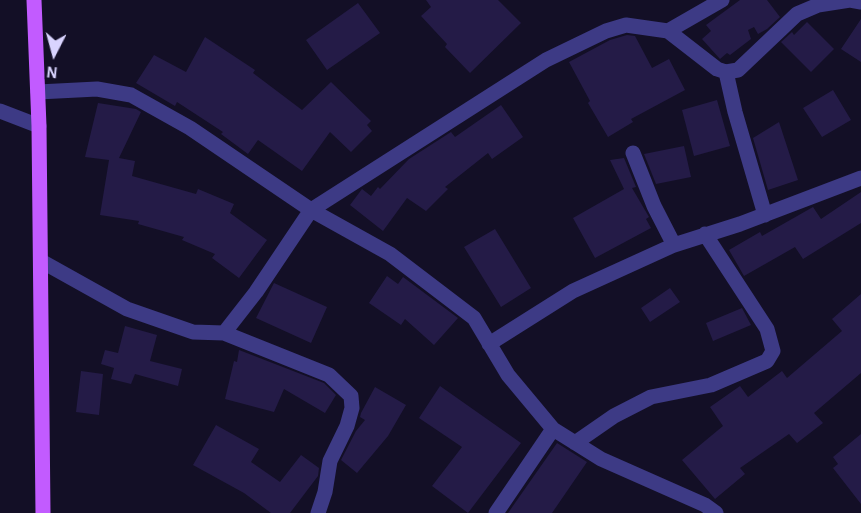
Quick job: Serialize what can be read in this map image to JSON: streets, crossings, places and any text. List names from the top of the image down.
{
  "north": "bottom"
}
